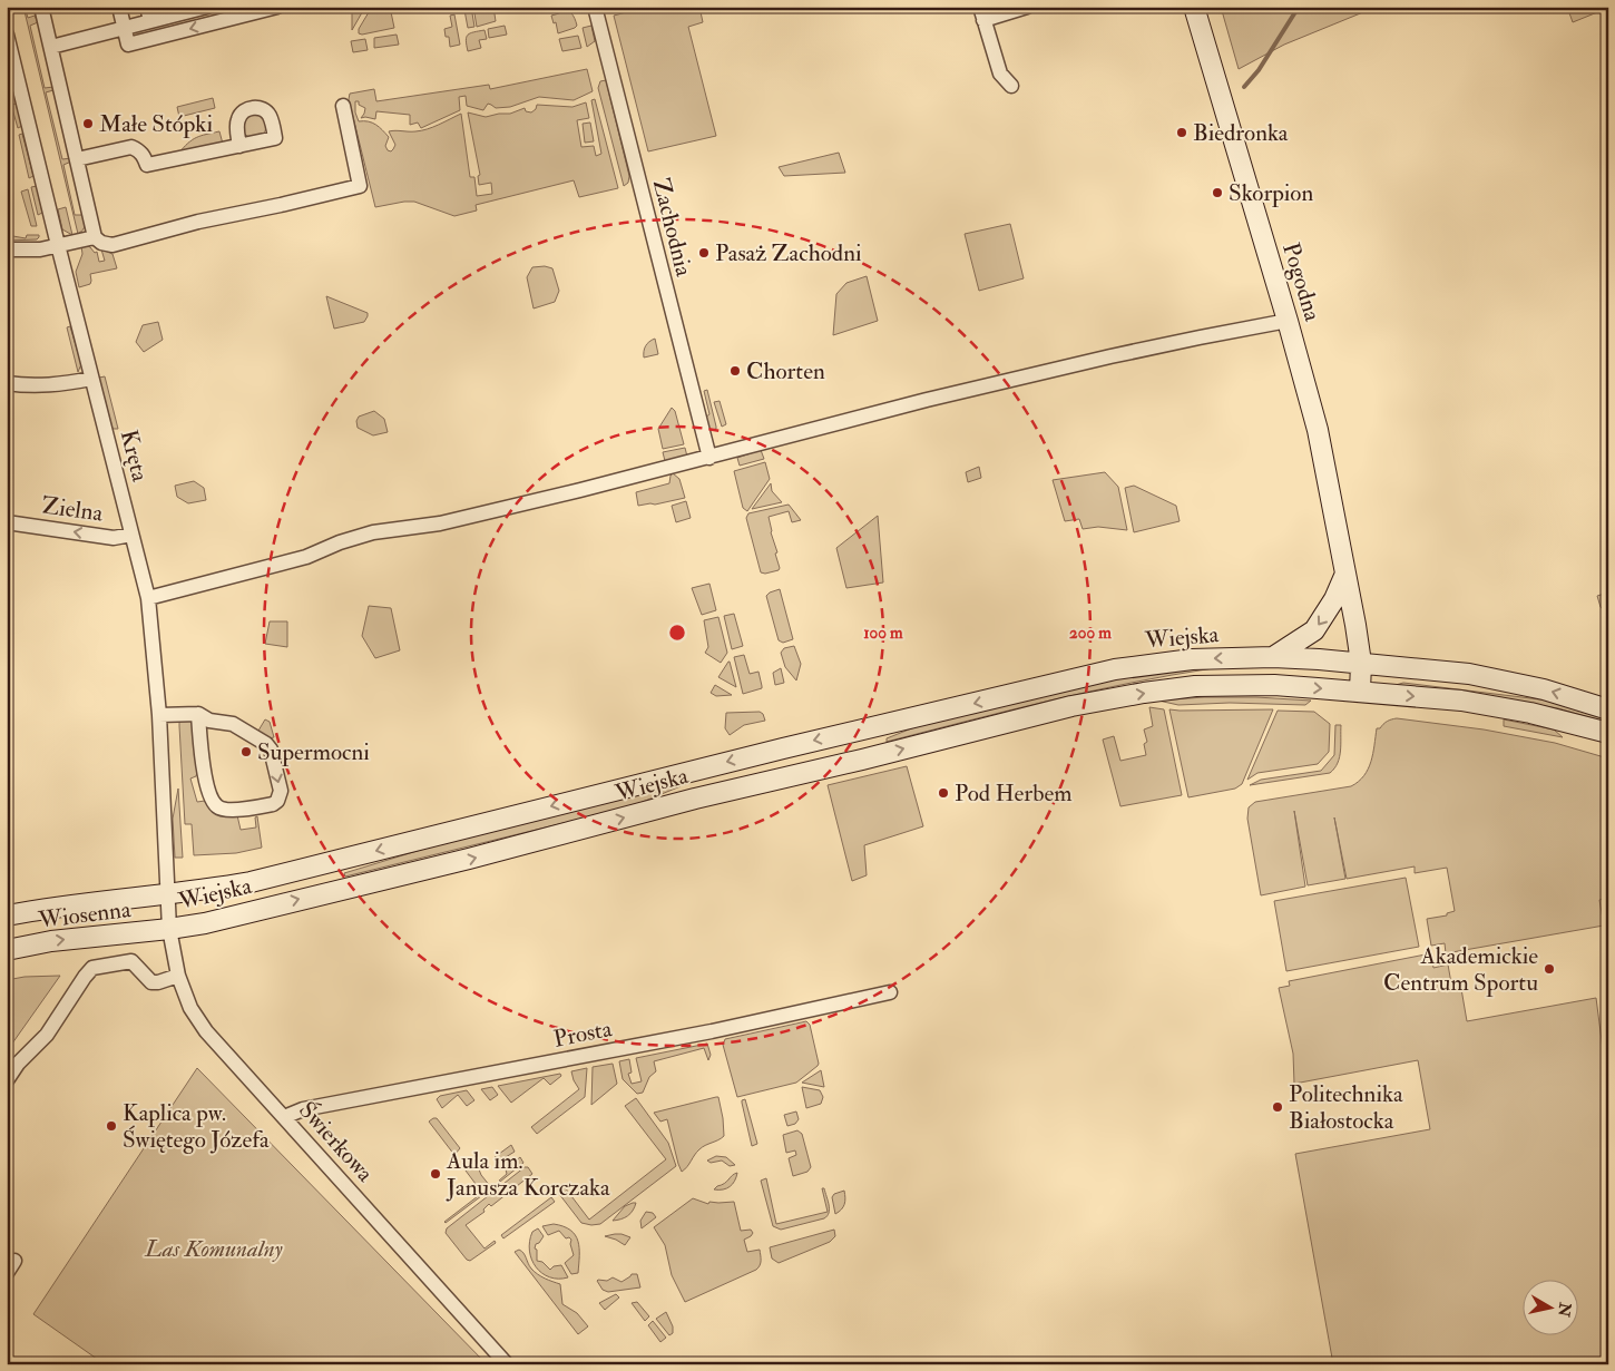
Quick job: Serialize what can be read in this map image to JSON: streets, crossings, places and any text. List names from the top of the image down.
{
  "streets": {
    "main road": ["Pogodna", "Wiejska", "Wiosenna"],
    "street": [
      "Zachodnia",
      "Kręta",
      "Zielna",
      "Prosta",
      "Świerkowa"
    ]
  },
  "crossings": [
    ["Pogodna", "Wiejska"],
    ["Kręta", "Zielna"],
    ["Kręta", "Wiejska"],
    ["Kręta", "Wiosenna"],
    ["Wiejska", "Wiosenna"],
    ["Wiejska", "Świerkowa"],
    ["Wiosenna", "Świerkowa"],
    ["Prosta", "Świerkowa"]
  ],
  "one_way": ["Zielna"],
  "parks": ["Las Komunalny"],
  "places": [
    "Małe Stópki",
    "Biedronka",
    "Skorpion",
    "Pasaż Zachodni",
    "Chorten",
    "Supermocni",
    "Pod Herbem",
    "Akademickie Centrum Sportu",
    "Politechnika Białostocka",
    "Kaplica pw. Świętego Józefa",
    "Aula im. Janusza Korczaka"
  ],
  "north": "right",
  "rings": ["100 m", "200 m"]
}
